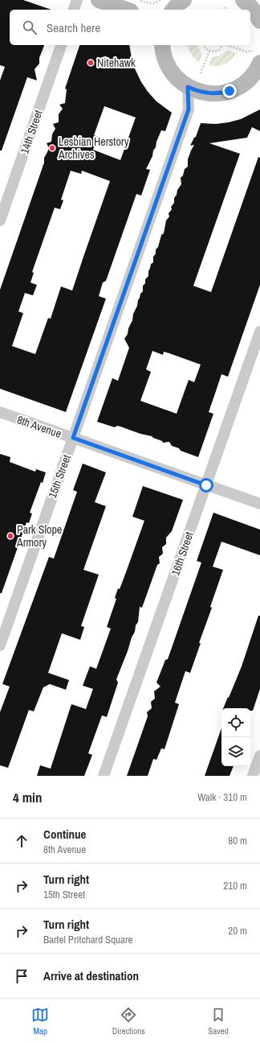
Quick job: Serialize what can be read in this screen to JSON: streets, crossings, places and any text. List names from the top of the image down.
{
  "streets": {
    "street": [
      "14th Street",
      "8th Avenue",
      "15th Street",
      "16th Street"
    ]
  },
  "crossings": [
    ["8th Avenue", "15th Street"],
    ["8th Avenue", "16th Street"]
  ],
  "places": ["Nitehawk", "Lesbian Herstory Archives", "Park Slope Armory"],
  "page": {
    "search": "Search here",
    "heading": ["4 min", "Walk · 310 m"],
    "list": [
      ["Continue", "8th Avenue", "80 m"],
      ["Turn right", "15th Street", "210 m"],
      ["Turn right", "Bartel Pritchard Square", "20 m"],
      "Arrive at destination"
    ],
    "nav": ["Map", "Directions", "Saved"]
  }
}
